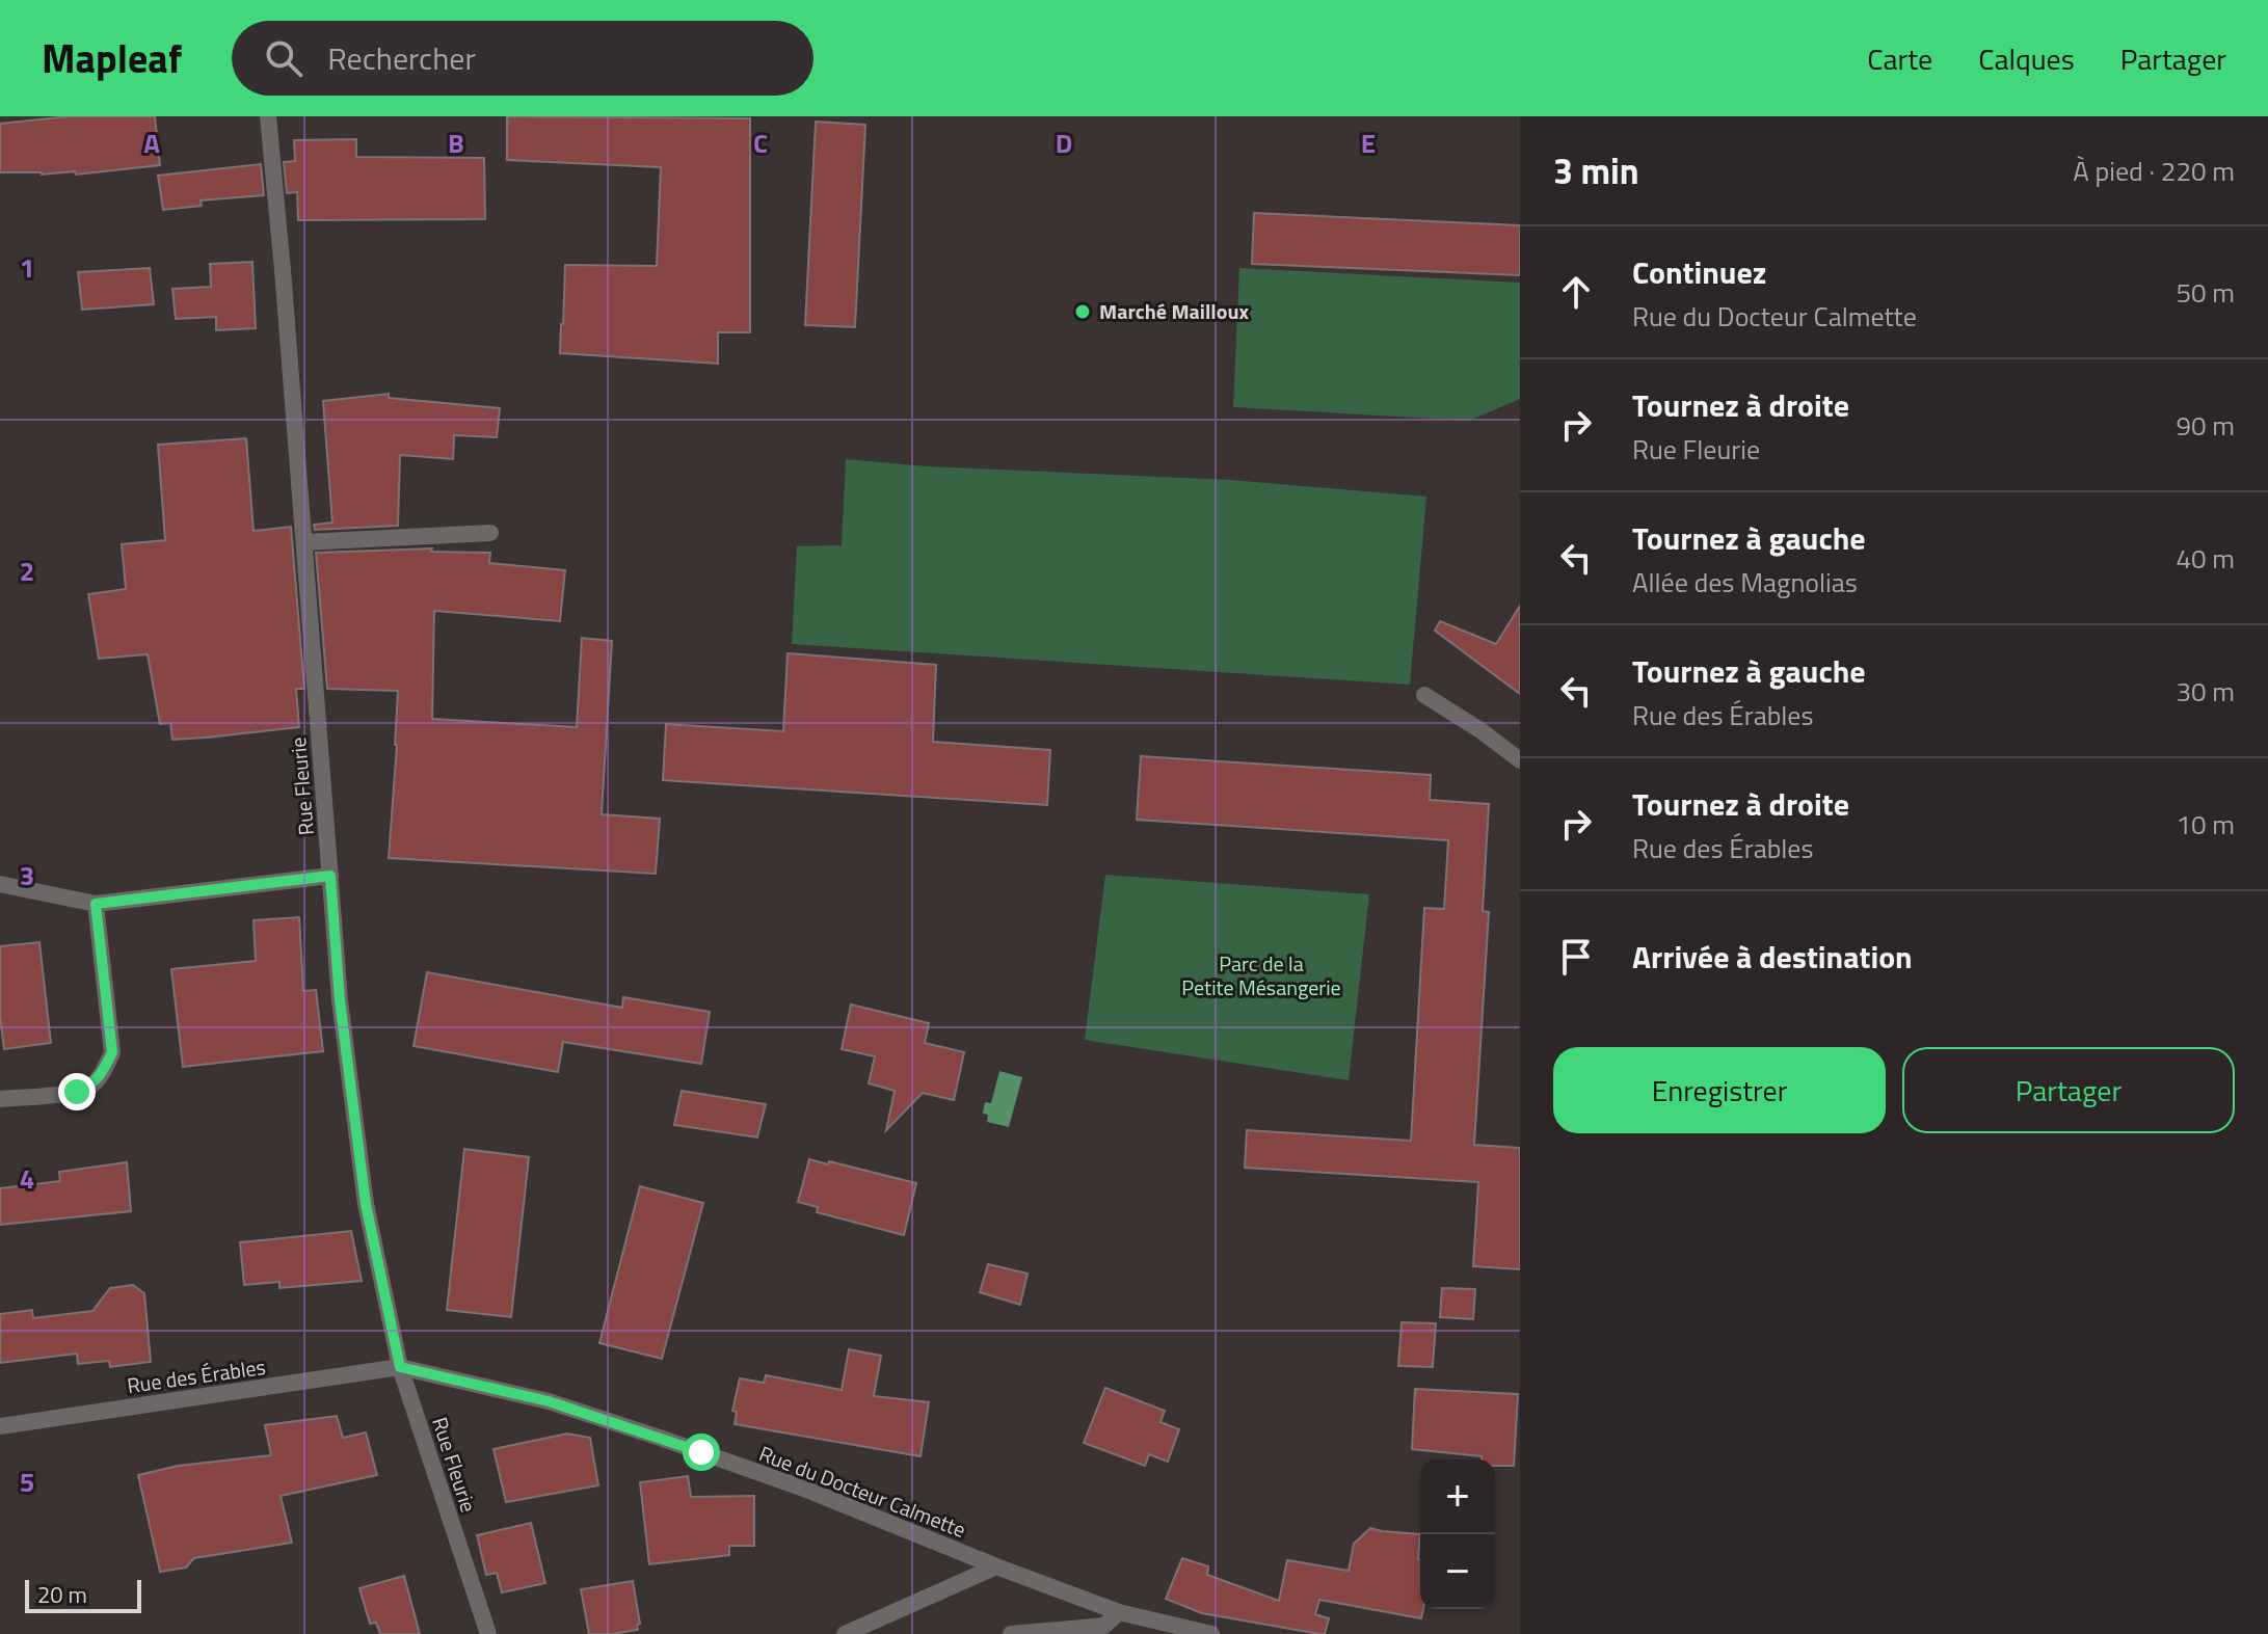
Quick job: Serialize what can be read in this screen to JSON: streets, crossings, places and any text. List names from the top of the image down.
{
  "streets": {
    "street": ["Rue Fleurie", "Rue des Érables", "Rue du Docteur Calmette"]
  },
  "crossings": [
    ["Rue Fleurie", "Rue des Érables"],
    ["Rue Fleurie", "Rue du Docteur Calmette"],
    ["Rue des Érables", "Rue du Docteur Calmette"]
  ],
  "parks": ["Parc de la Petite Mésangerie"],
  "places": ["Marché Mailloux"],
  "scale_bar": "20 m",
  "page": {
    "header": "Mapleaf",
    "search": "Rechercher",
    "nav": ["Carte", "Calques", "Partager"],
    "heading": ["3 min", "À pied · 220 m"],
    "list": [
      ["Continuez", "Rue du Docteur Calmette", "50 m"],
      ["Tournez à droite", "Rue Fleurie", "90 m"],
      ["Tournez à gauche", "Allée des Magnolias", "40 m"],
      ["Tournez à gauche", "Rue des Érables", "30 m"],
      ["Tournez à droite", "Rue des Érables", "10 m"],
      "Arrivée à destination"
    ],
    "buttons": ["Enregistrer", "Partager"],
    "map_buttons": ["+", "−"],
    "scale": "20 m"
  },
  "grid": {
    "columns": [
      "A",
      "B",
      "C",
      "D",
      "E"
    ],
    "rows": [
      "1",
      "2",
      "3",
      "4",
      "5"
    ]
  }
}
